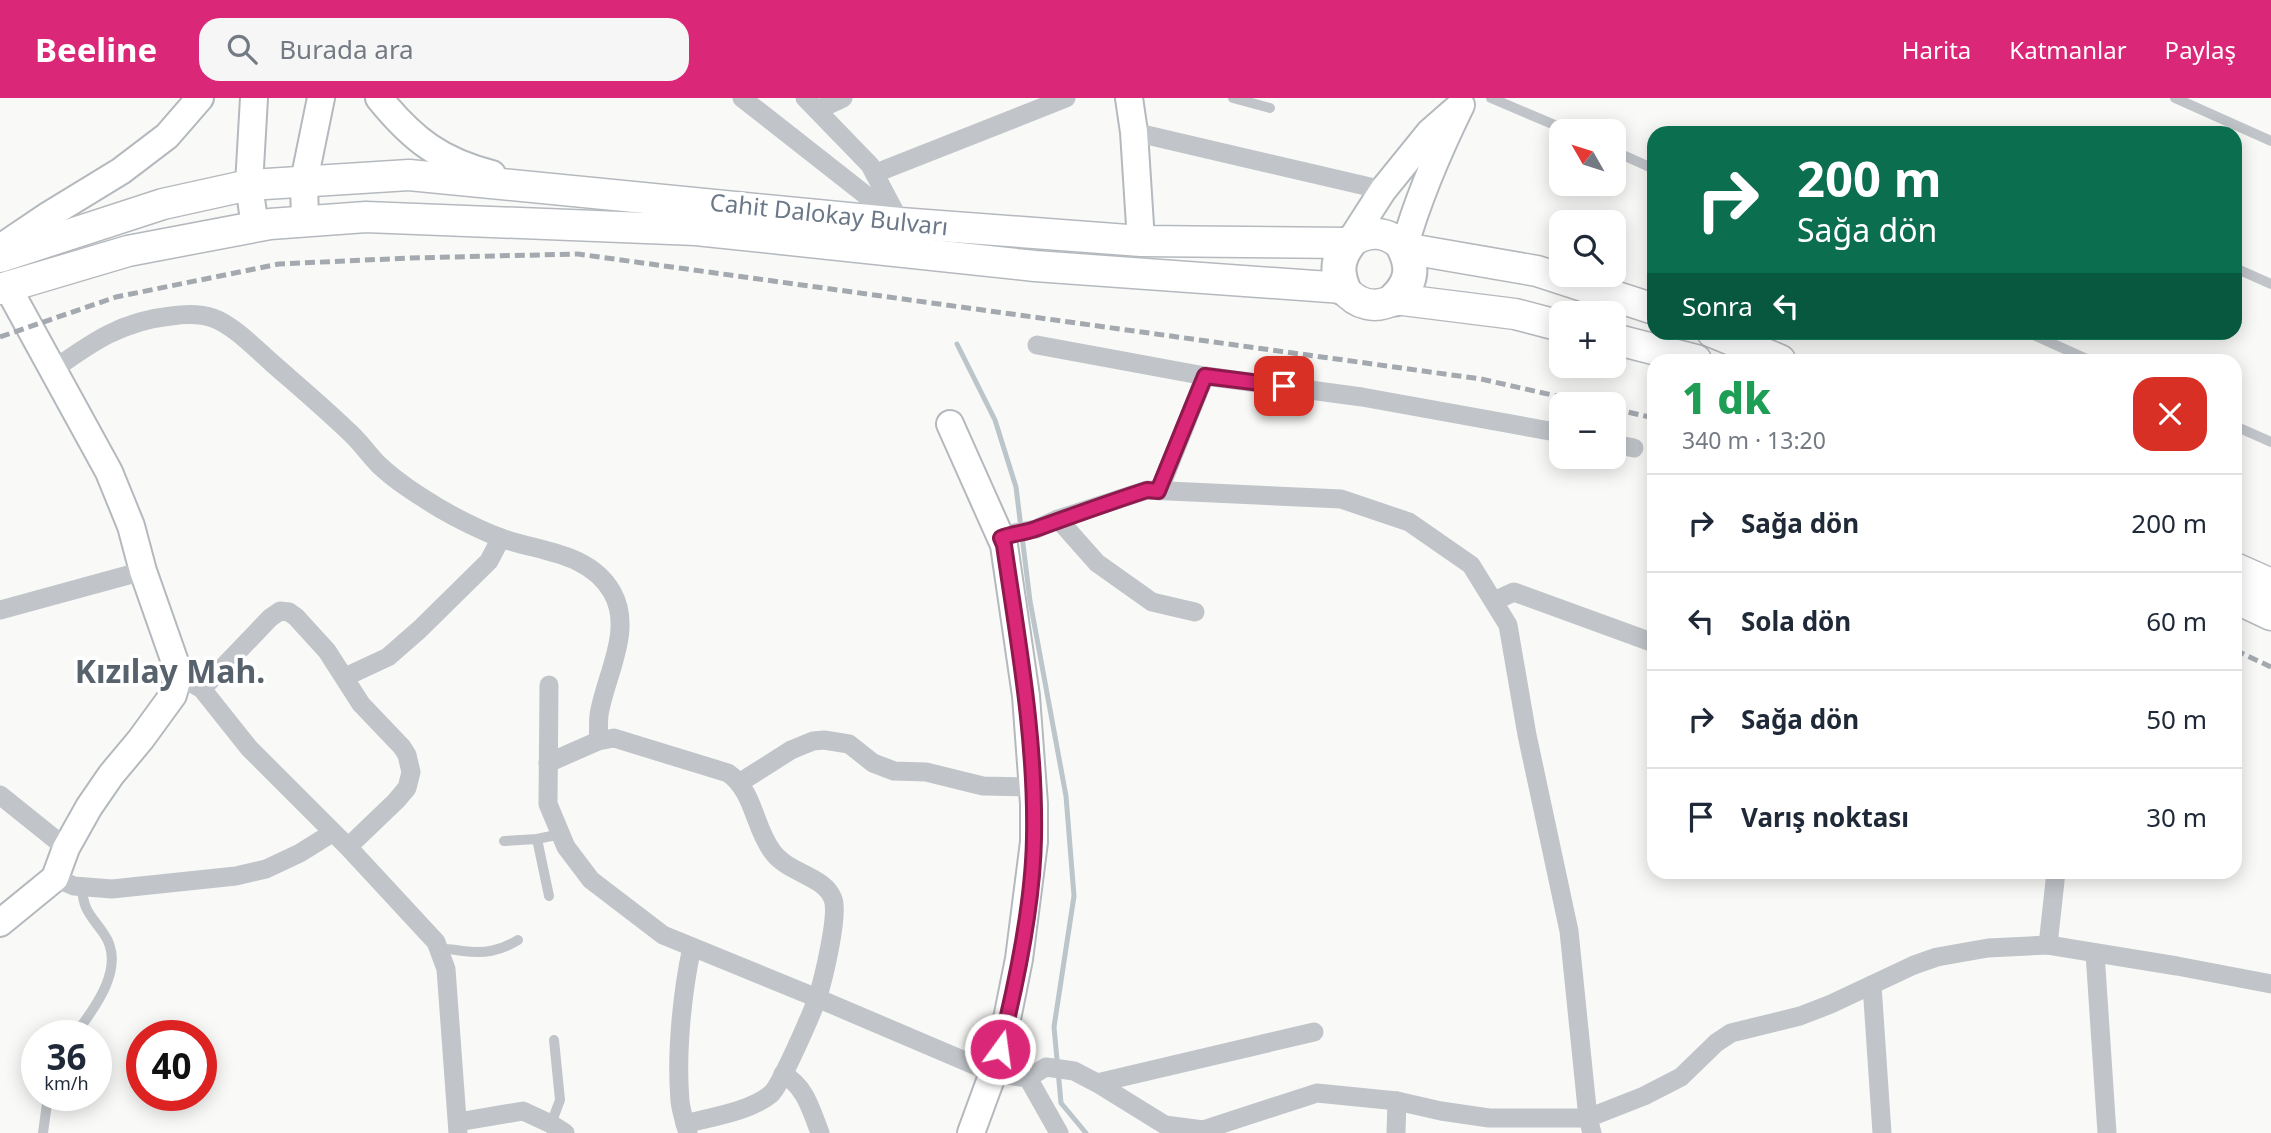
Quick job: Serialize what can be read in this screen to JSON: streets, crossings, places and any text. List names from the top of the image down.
{
  "streets": {
    "main road": ["Cahit Dalokay Bulvarı"]
  },
  "districts": ["Kızılay Mah."],
  "north": "top left",
  "page": {
    "header": "Beeline",
    "search": "Burada ara",
    "nav": ["Harita", "Katmanlar", "Paylaş"],
    "map_buttons": ["+", "−"],
    "turn": ["200 m", "Sağa dön"],
    "then": "Sonra",
    "heading": ["1 dk", "340 m · 13:20"],
    "list": [
      {
        "name": "Sağa dön",
        "value": "200 m"
      },
      {
        "name": "Sola dön",
        "value": "60 m"
      },
      {
        "name": "Sağa dön",
        "value": "50 m"
      },
      {
        "name": "Varış noktası",
        "value": "30 m"
      }
    ],
    "speed": "36 km/h",
    "limit": "40"
  }
}
